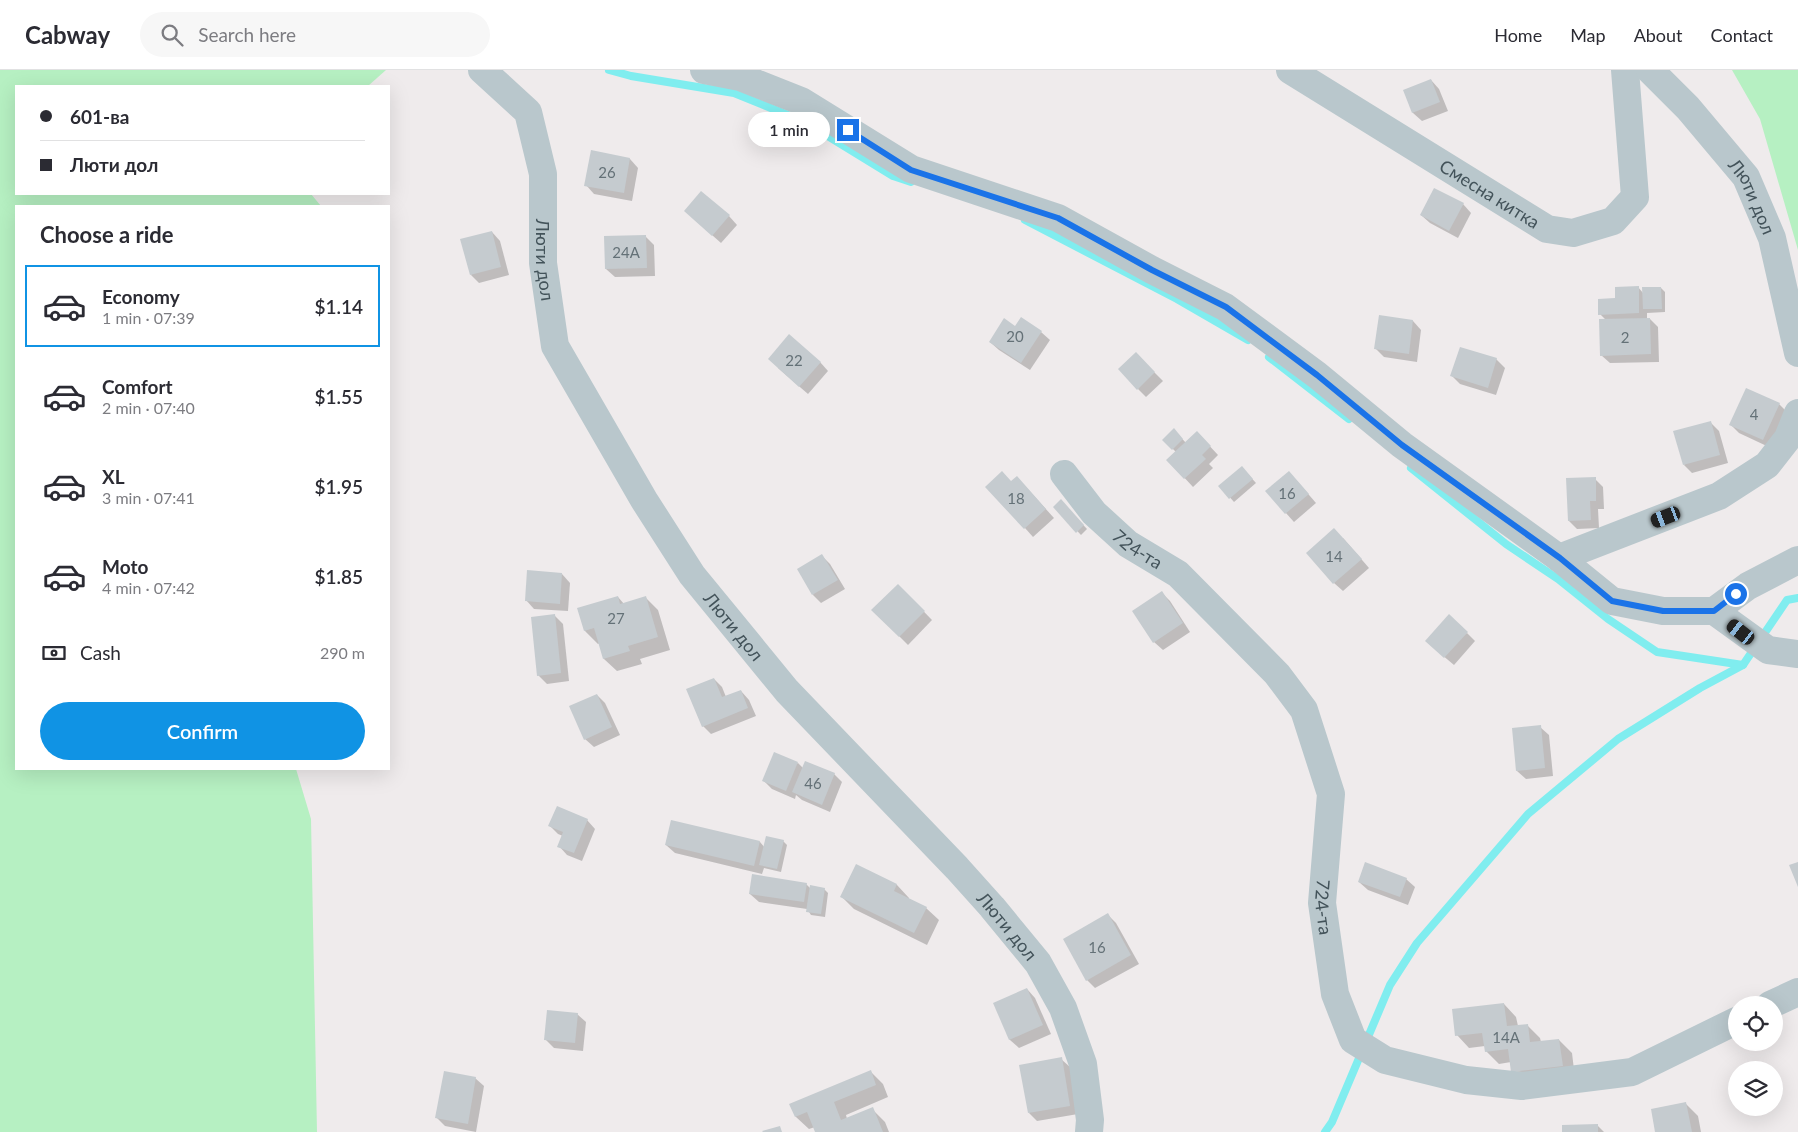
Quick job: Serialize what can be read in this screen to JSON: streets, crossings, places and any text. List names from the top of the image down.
{
  "streets": {
    "street": ["Смесна китка", "Люти дол", "724-та"]
  },
  "house_numbers": [
    "26",
    "24А",
    "20",
    "2",
    "22",
    "4",
    "16",
    "18",
    "14",
    "27",
    "46",
    "16",
    "14А"
  ],
  "page": {
    "header": "Cabway",
    "search": "Search here",
    "nav": [
      "Home",
      "Map",
      "About",
      "Contact"
    ],
    "banner": ["601-ва", "Люти дол"],
    "bubble": "1 min",
    "heading": "Choose a ride",
    "list": [
      {
        "name": "Economy",
        "note": "1 min · 07:39",
        "value": "$1.14"
      },
      {
        "name": "Comfort",
        "note": "2 min · 07:40",
        "value": "$1.55"
      },
      {
        "name": "XL",
        "note": "3 min · 07:41",
        "value": "$1.95"
      },
      {
        "name": "Moto",
        "note": "4 min · 07:42",
        "value": "$1.85"
      }
    ],
    "pay": ["Cash", "290 m"],
    "buttons": "Confirm"
  }
}
